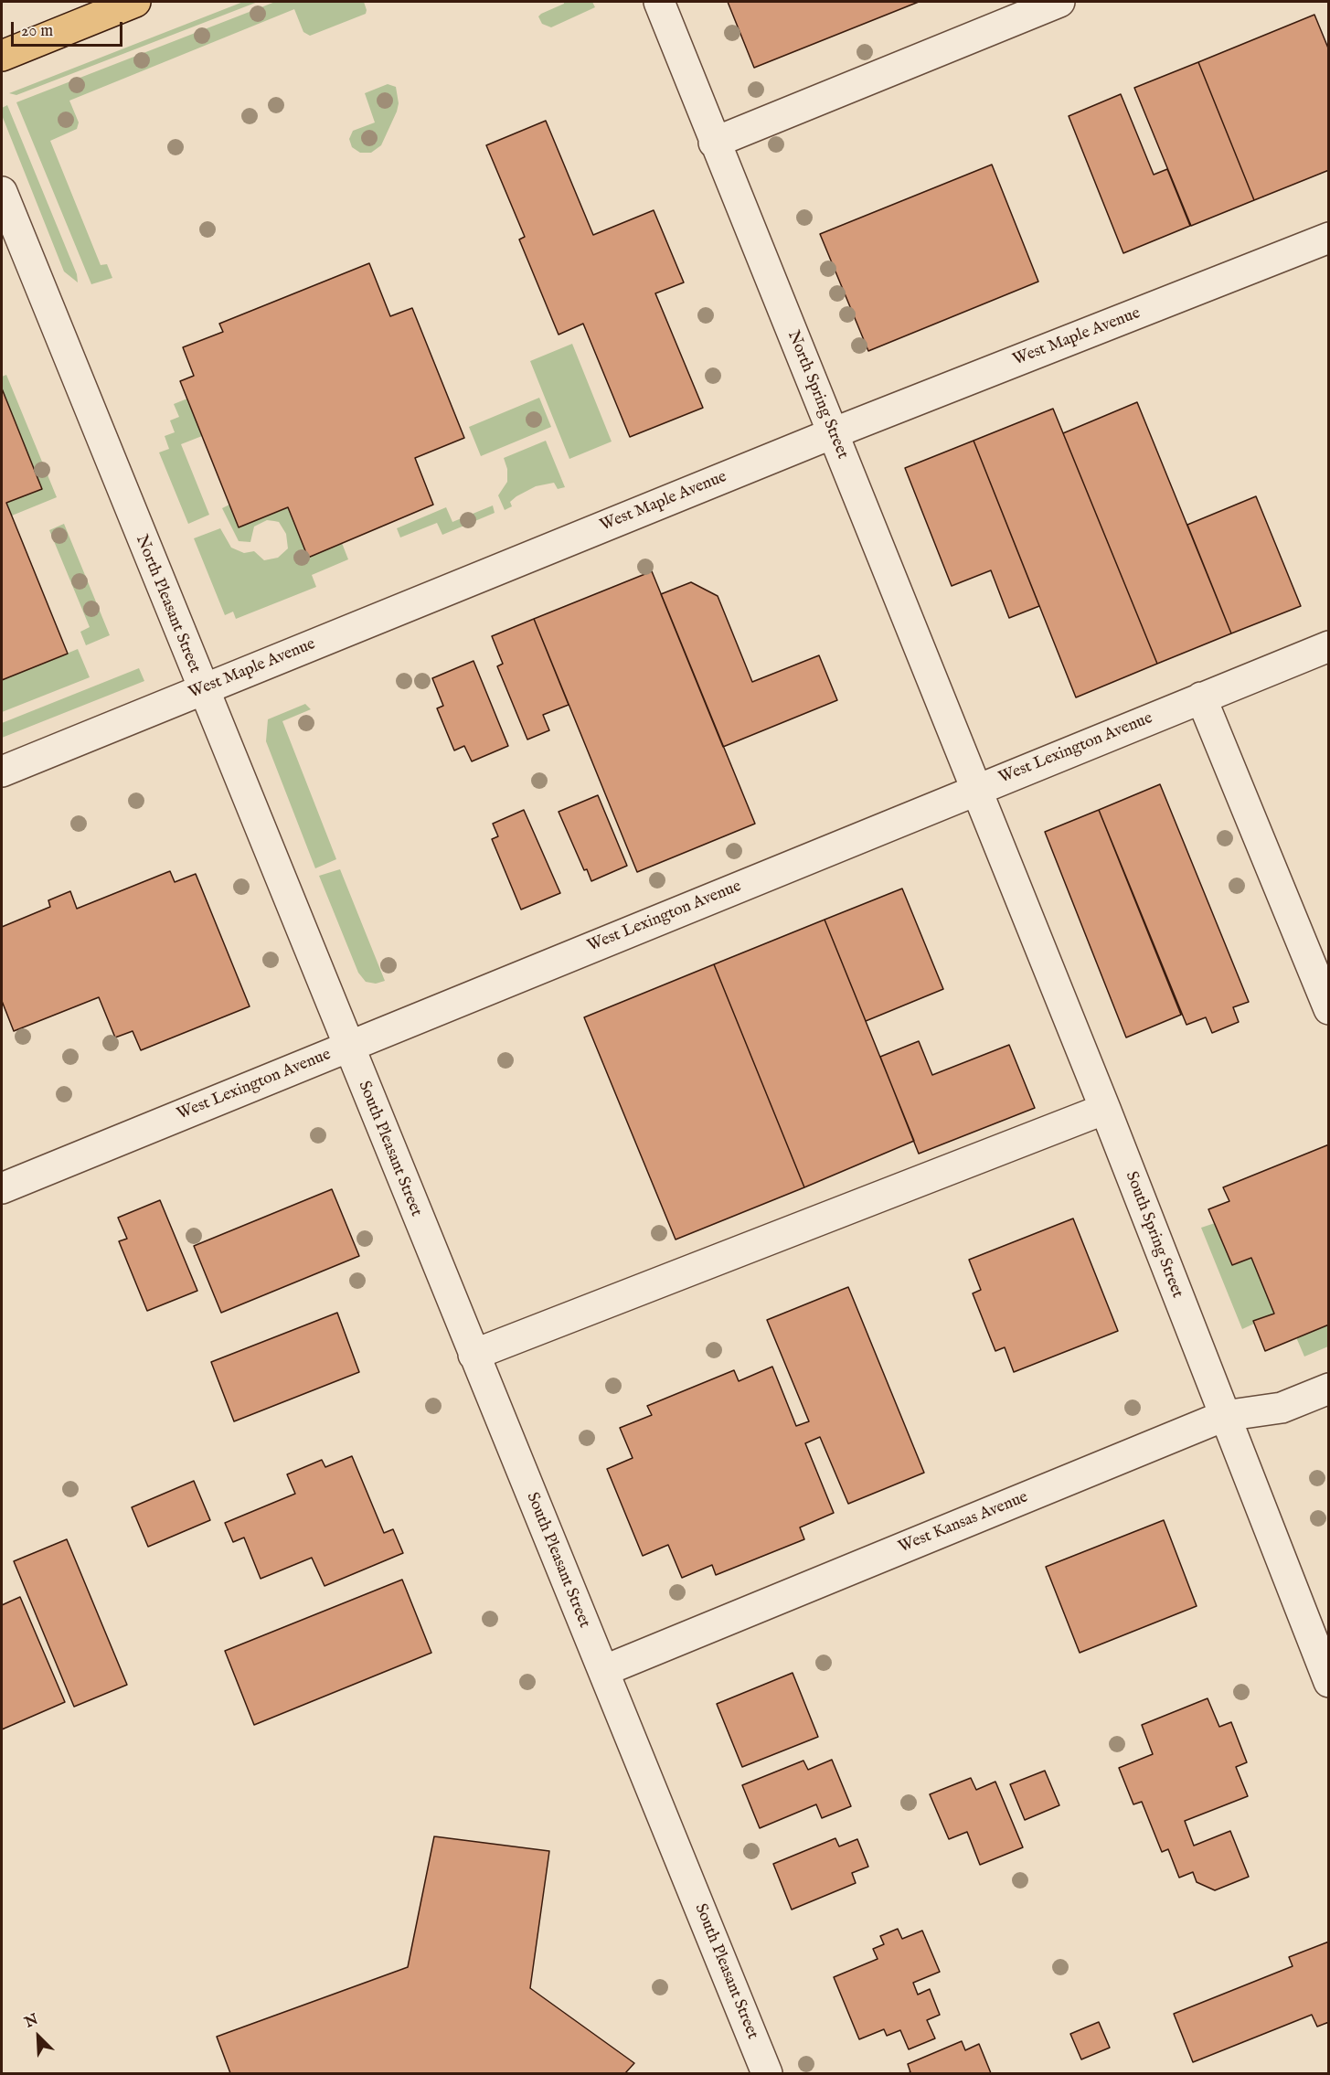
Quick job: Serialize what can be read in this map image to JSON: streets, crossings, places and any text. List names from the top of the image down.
{
  "streets": {
    "street": [
      "West Maple Avenue",
      "North Spring Street",
      "North Pleasant Street",
      "West Lexington Avenue",
      "South Pleasant Street",
      "South Spring Street",
      "West Kansas Avenue"
    ]
  },
  "crossings": [
    ["West Maple Avenue", "North Spring Street"],
    ["West Maple Avenue", "North Pleasant Street"],
    ["North Spring Street", "West Lexington Avenue"],
    ["North Spring Street", "South Spring Street"],
    ["North Pleasant Street", "West Lexington Avenue"],
    ["North Pleasant Street", "South Pleasant Street"],
    ["West Lexington Avenue", "South Pleasant Street"],
    ["West Lexington Avenue", "South Spring Street"],
    ["South Pleasant Street", "West Kansas Avenue"],
    ["South Spring Street", "West Kansas Avenue"]
  ],
  "scale_bar": "20 m",
  "north": "top left"
}
